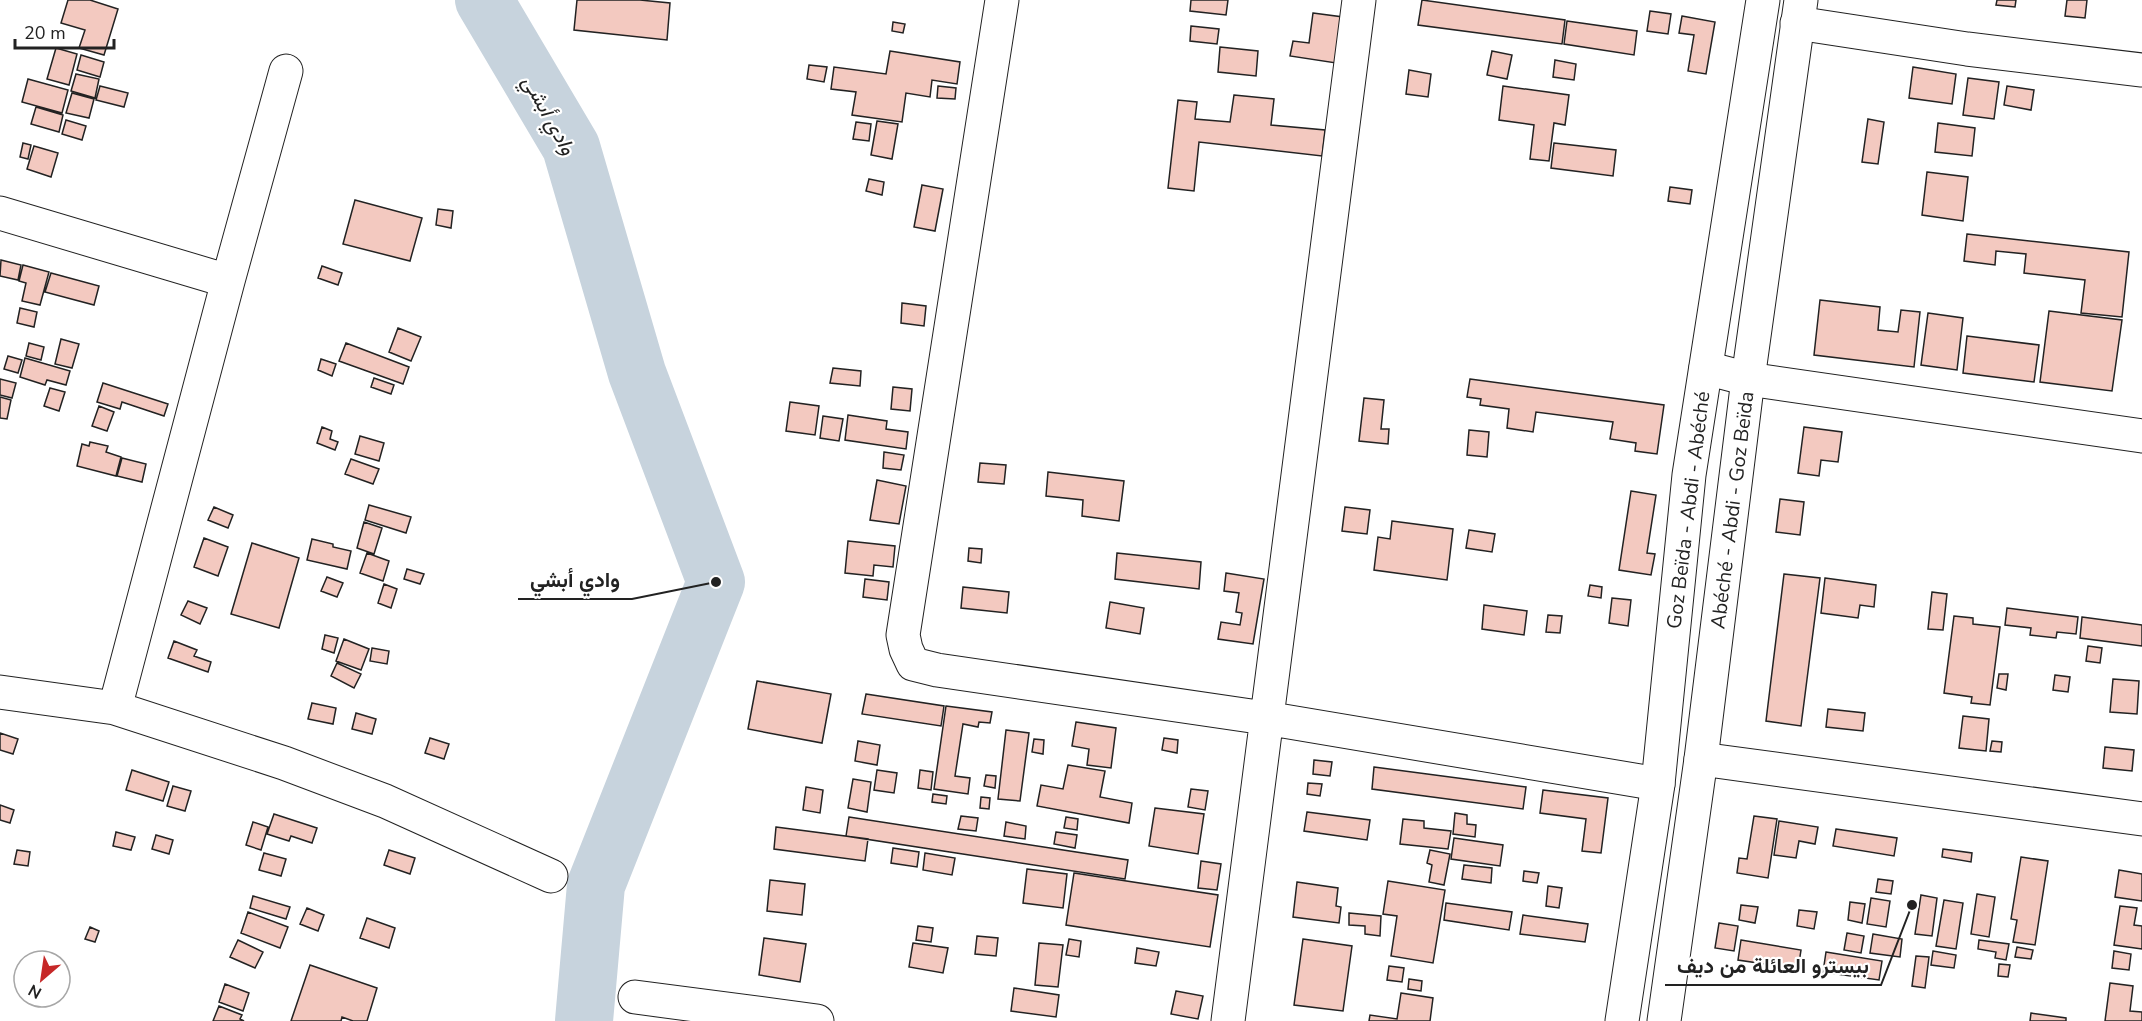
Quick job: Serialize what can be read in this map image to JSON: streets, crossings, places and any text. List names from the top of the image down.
{
  "streets": {
    "street": ["Goz Beïda - Abdi - Abéché", "Abéché - Abdi - Goz Beïda"]
  },
  "water": ["وادي أبشي"],
  "places": ["وادي أبشي", "بيسترو العائلة من ديف"],
  "scale_bar": "20 m",
  "north": "bottom left"
}
